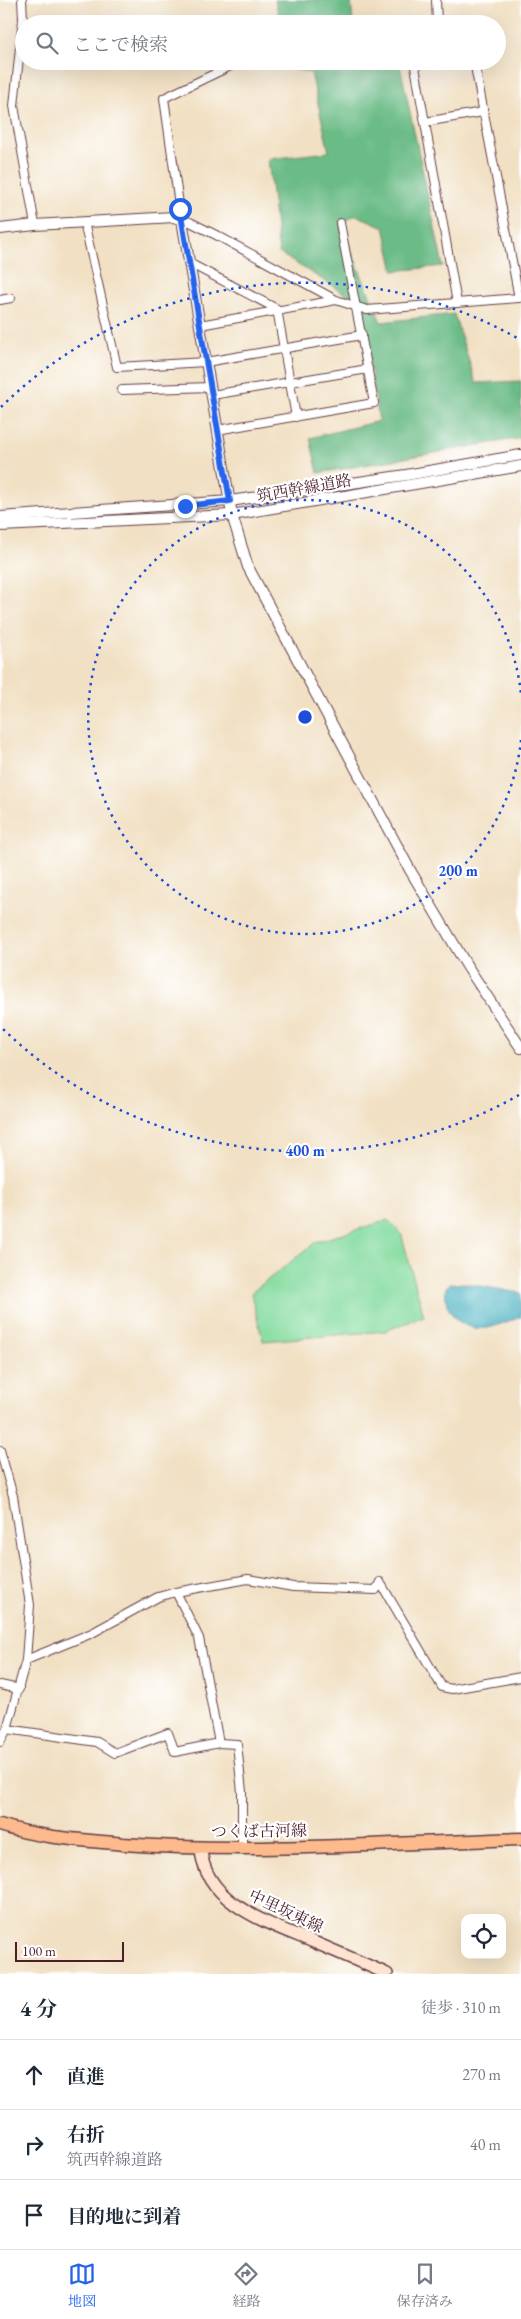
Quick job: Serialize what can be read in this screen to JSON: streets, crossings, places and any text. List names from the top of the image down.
{
  "streets": {
    "main road": ["つくば古河線", "中里坂東線"],
    "street": ["筑西幹線道路"]
  },
  "crossings": [
    ["つくば古河線", "中里坂東線"]
  ],
  "scale_bar": "100 m",
  "page": {
    "search": "ここで検索",
    "scale": "100 m",
    "heading": ["4 分", "徒歩 · 310 m"],
    "list": [
      ["直進", "270 m"],
      ["右折", "筑西幹線道路", "40 m"],
      "目的地に到着"
    ],
    "nav": ["地図", "経路", "保存済み"]
  },
  "rings": ["200 m", "400 m"]
}
